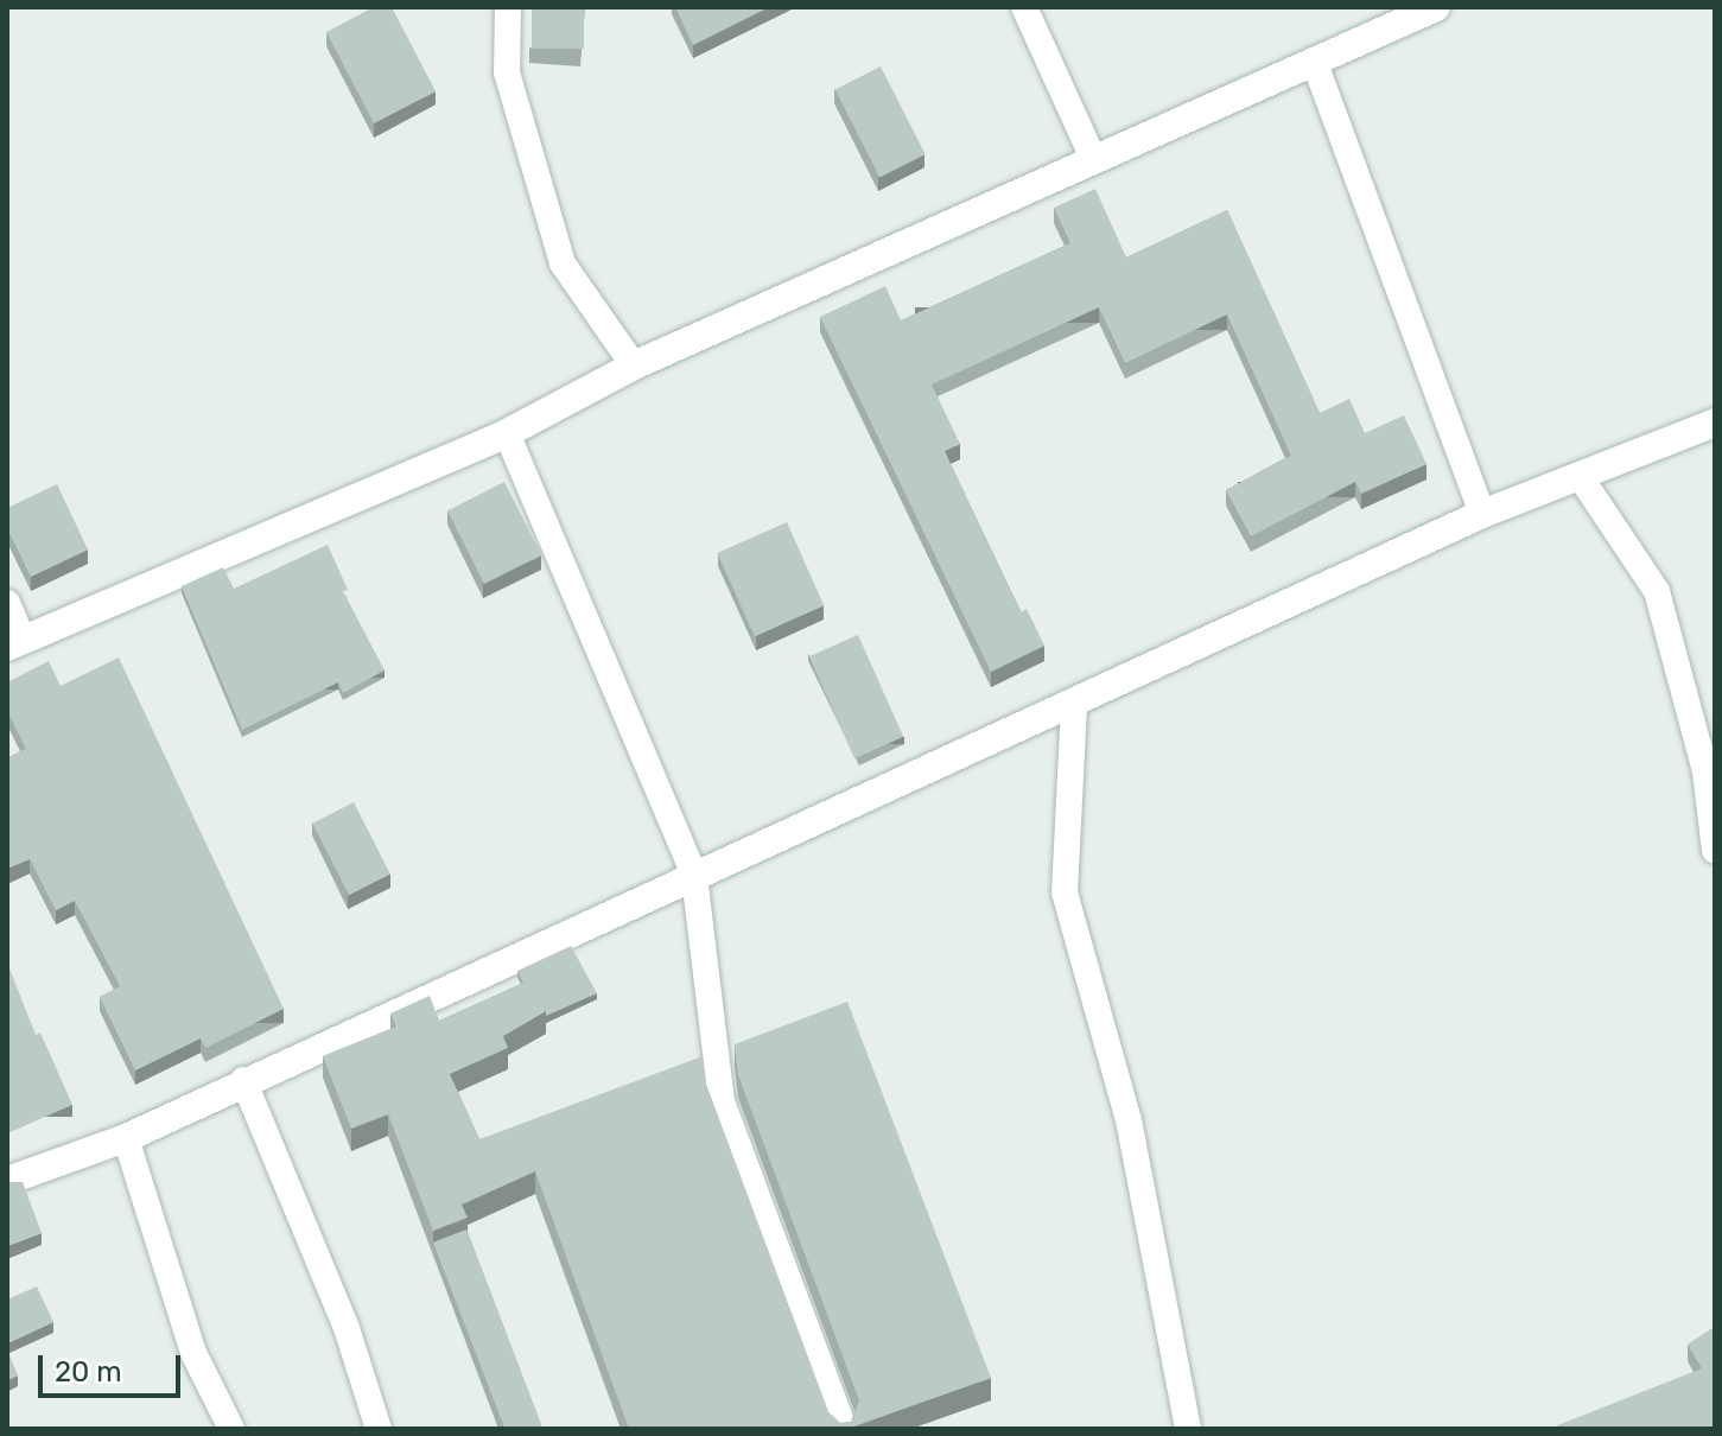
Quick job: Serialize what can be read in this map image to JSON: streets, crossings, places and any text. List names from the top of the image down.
{
  "scale_bar": "20 m"
}
